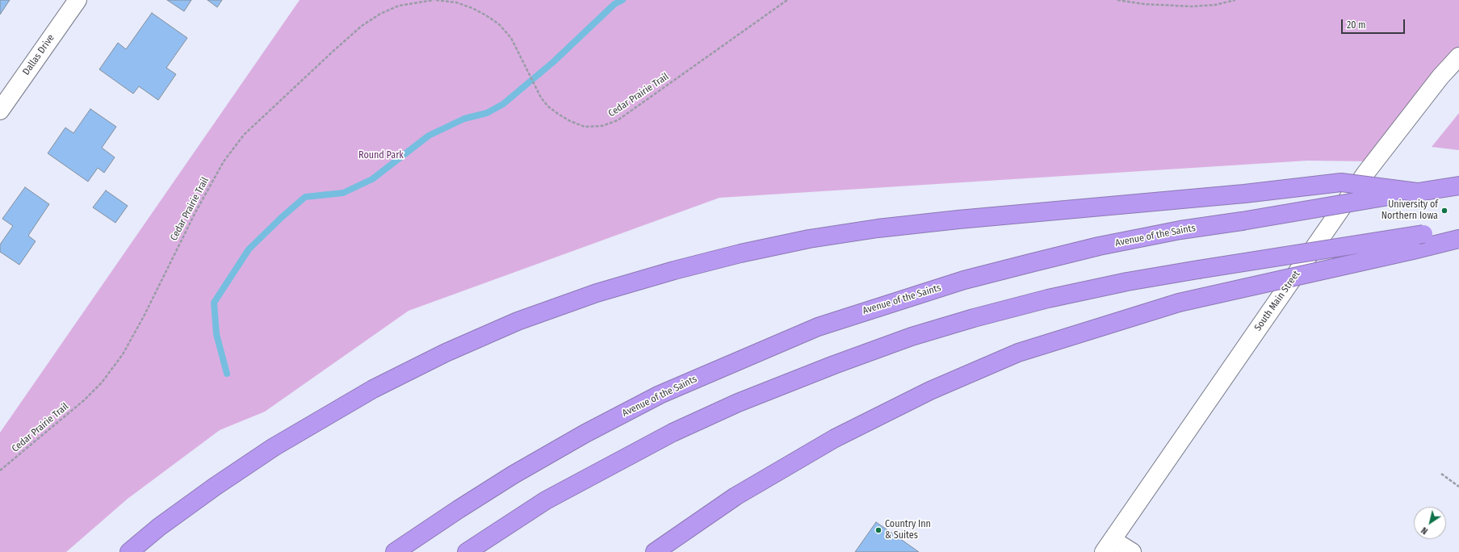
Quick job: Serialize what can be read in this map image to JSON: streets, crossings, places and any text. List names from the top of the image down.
{
  "streets": {
    "highway": ["Avenue of the Saints"],
    "street": ["Dallas Drive", "South Main Street"],
    "path": ["Cedar Prairie Trail"]
  },
  "parks": ["Round Park"],
  "places": ["University of Northern Iowa", "Country Inn & Suites"],
  "scale_bar": "20 m",
  "north": "bottom left"
}
